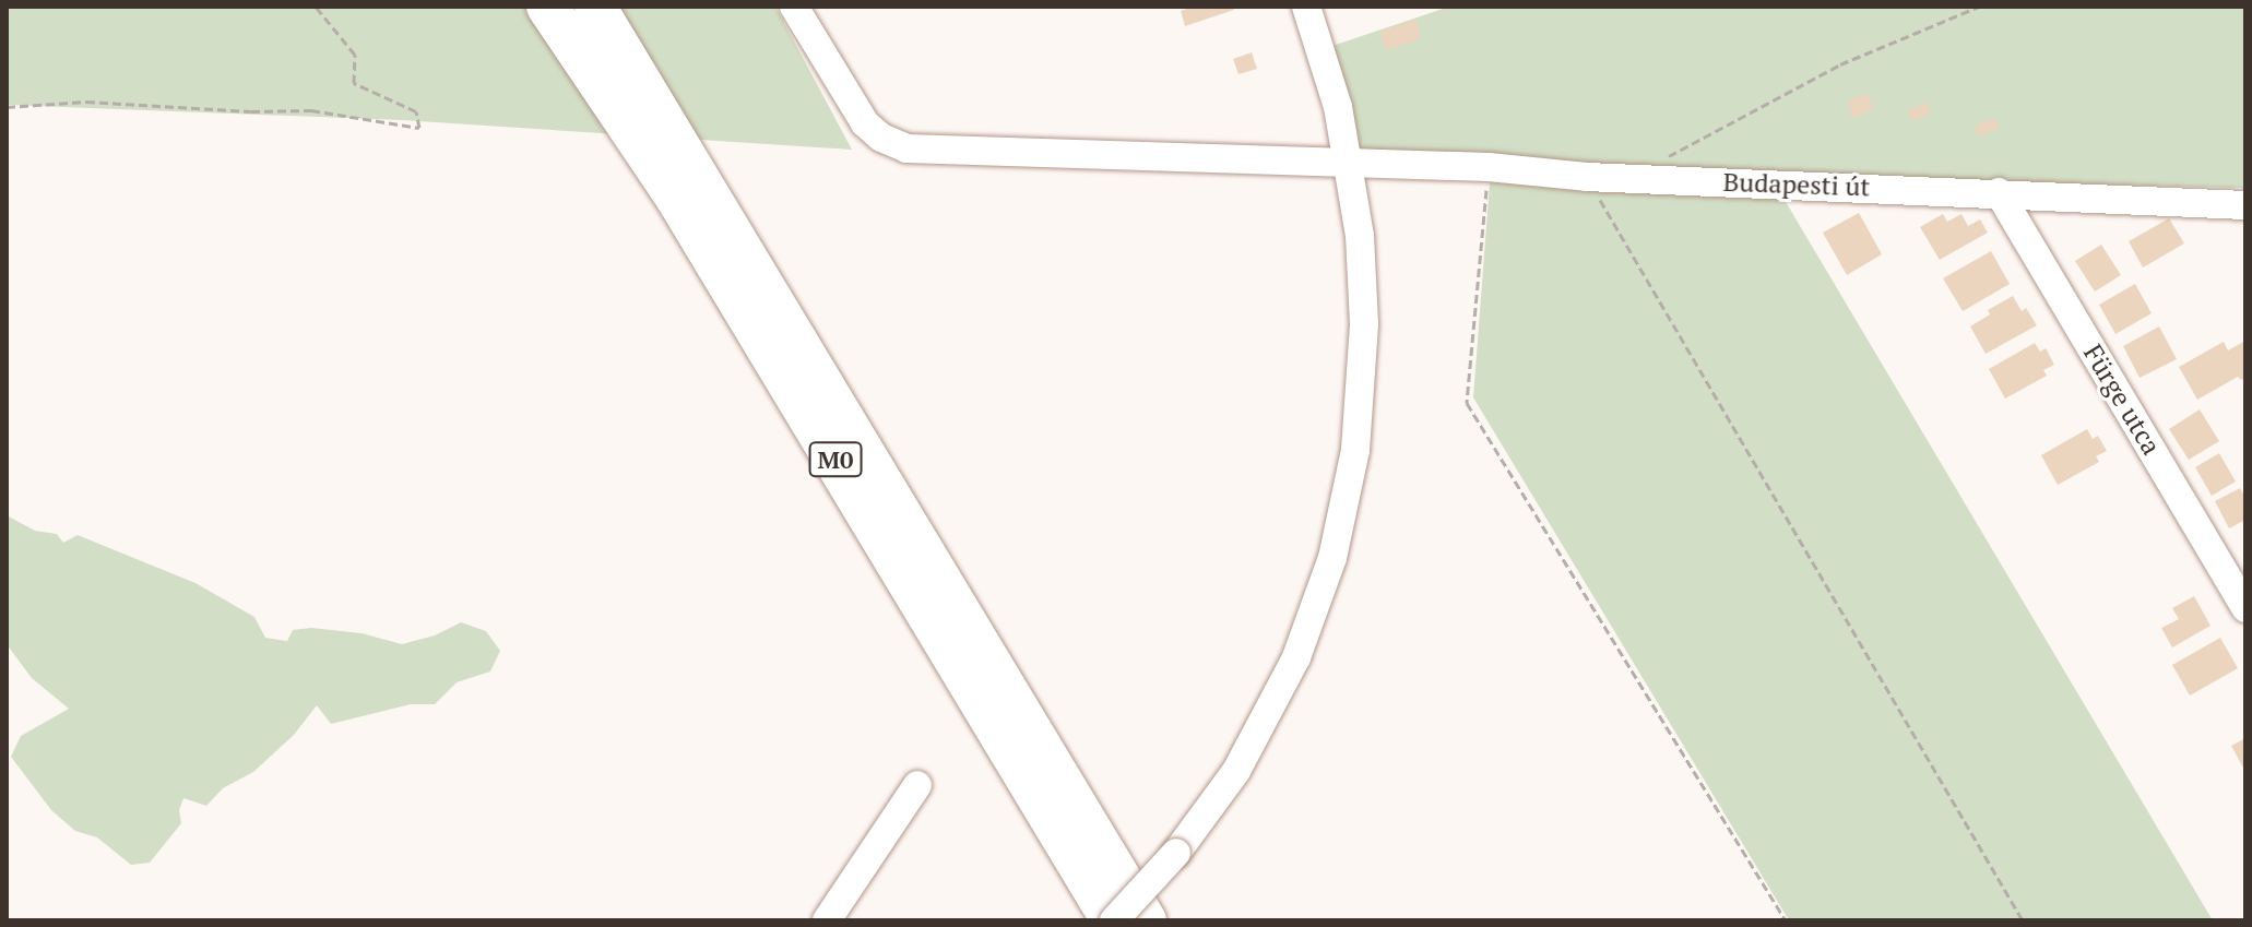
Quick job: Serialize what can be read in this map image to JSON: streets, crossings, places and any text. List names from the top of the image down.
{
  "streets": {
    "highway": ["M0"],
    "street": ["Budapesti út", "Fürge utca"]
  },
  "crossings": [
    ["Budapesti út", "Fürge utca"]
  ]
}
